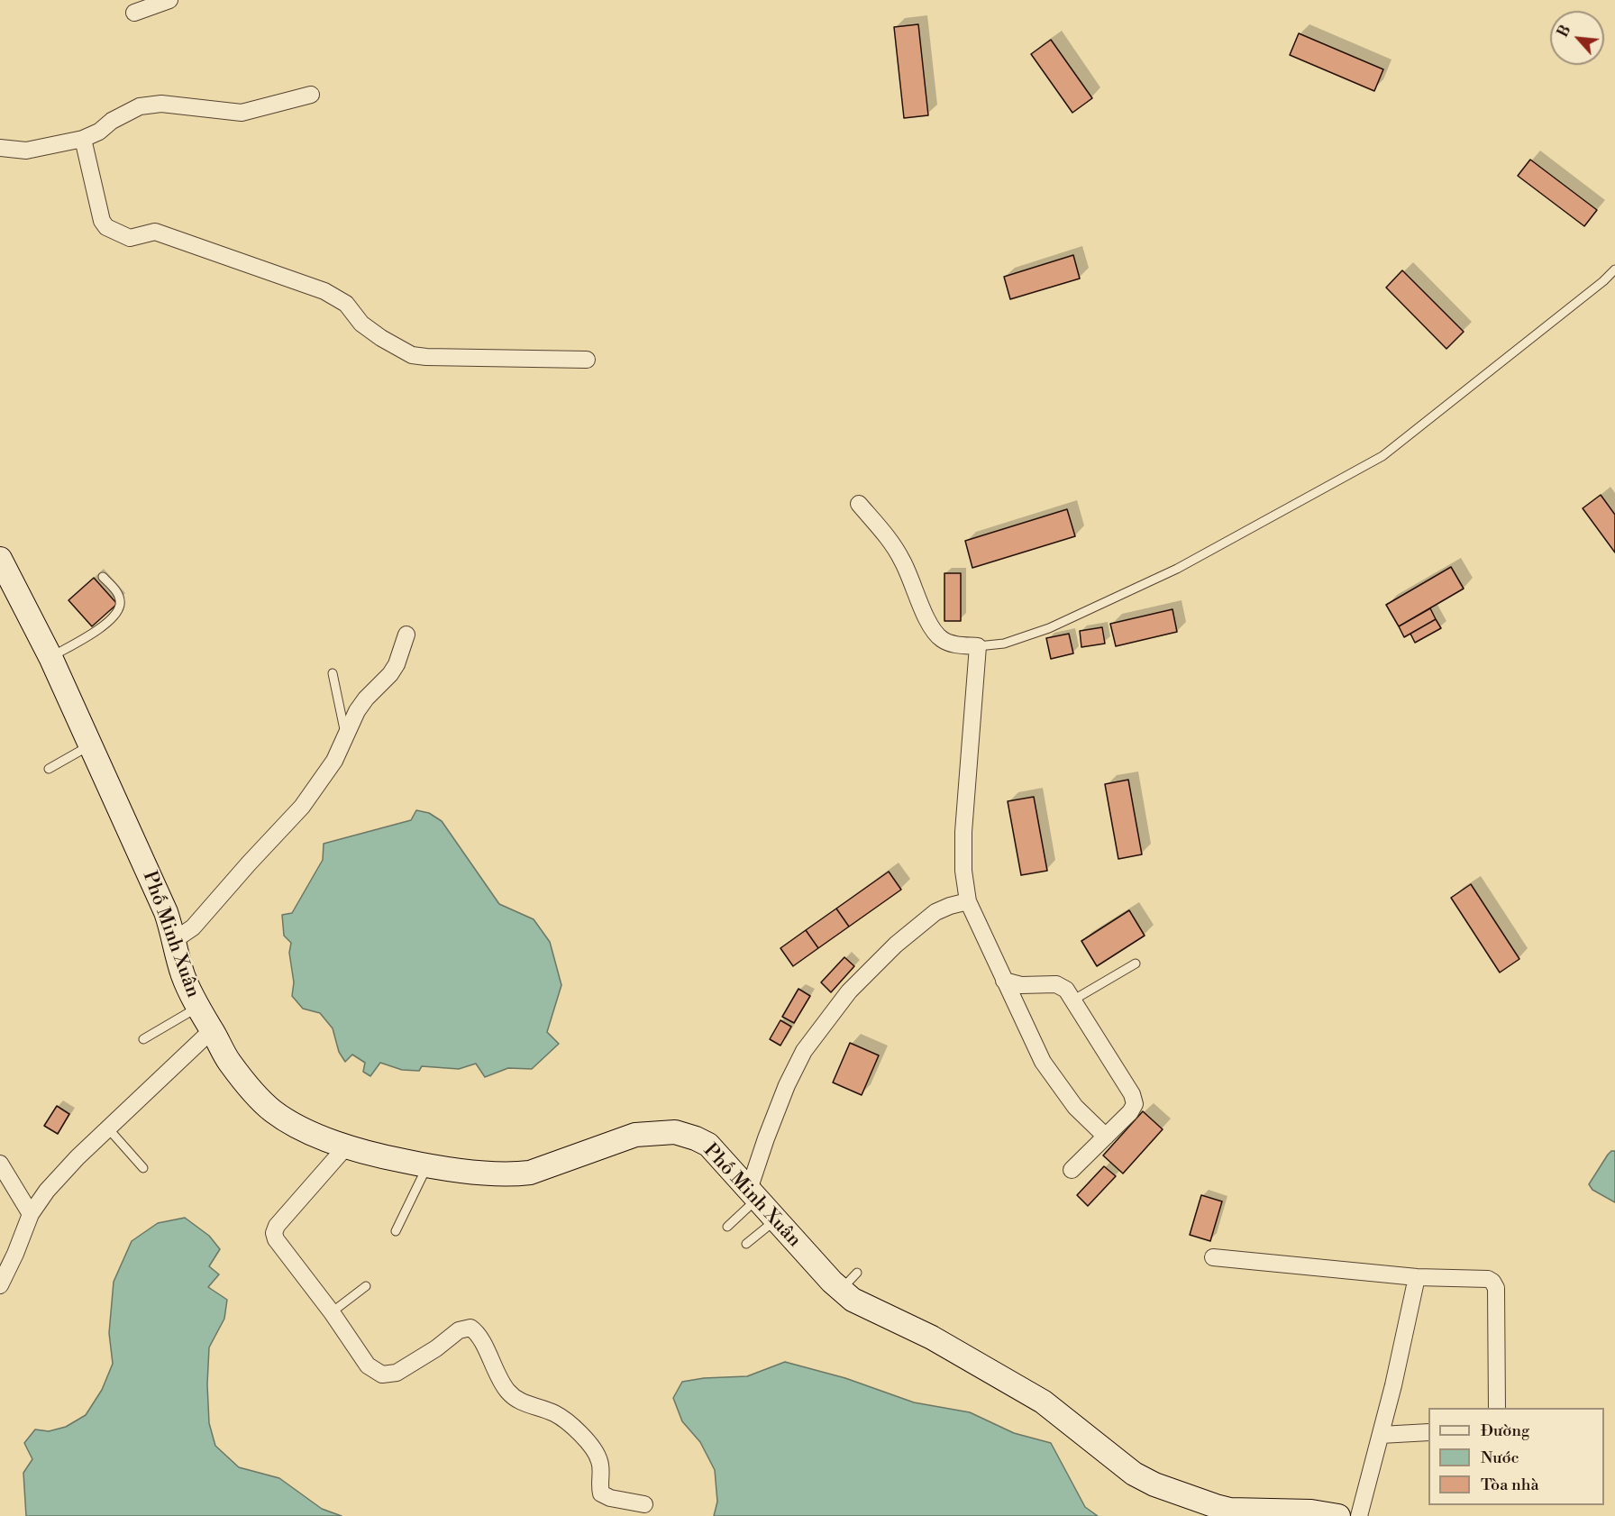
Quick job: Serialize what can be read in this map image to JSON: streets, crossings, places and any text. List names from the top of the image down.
{
  "streets": {
    "street": ["Phố Minh Xuân"]
  },
  "legend": ["Đường", "Nước", "Tòa nhà"],
  "north": "top left"
}
